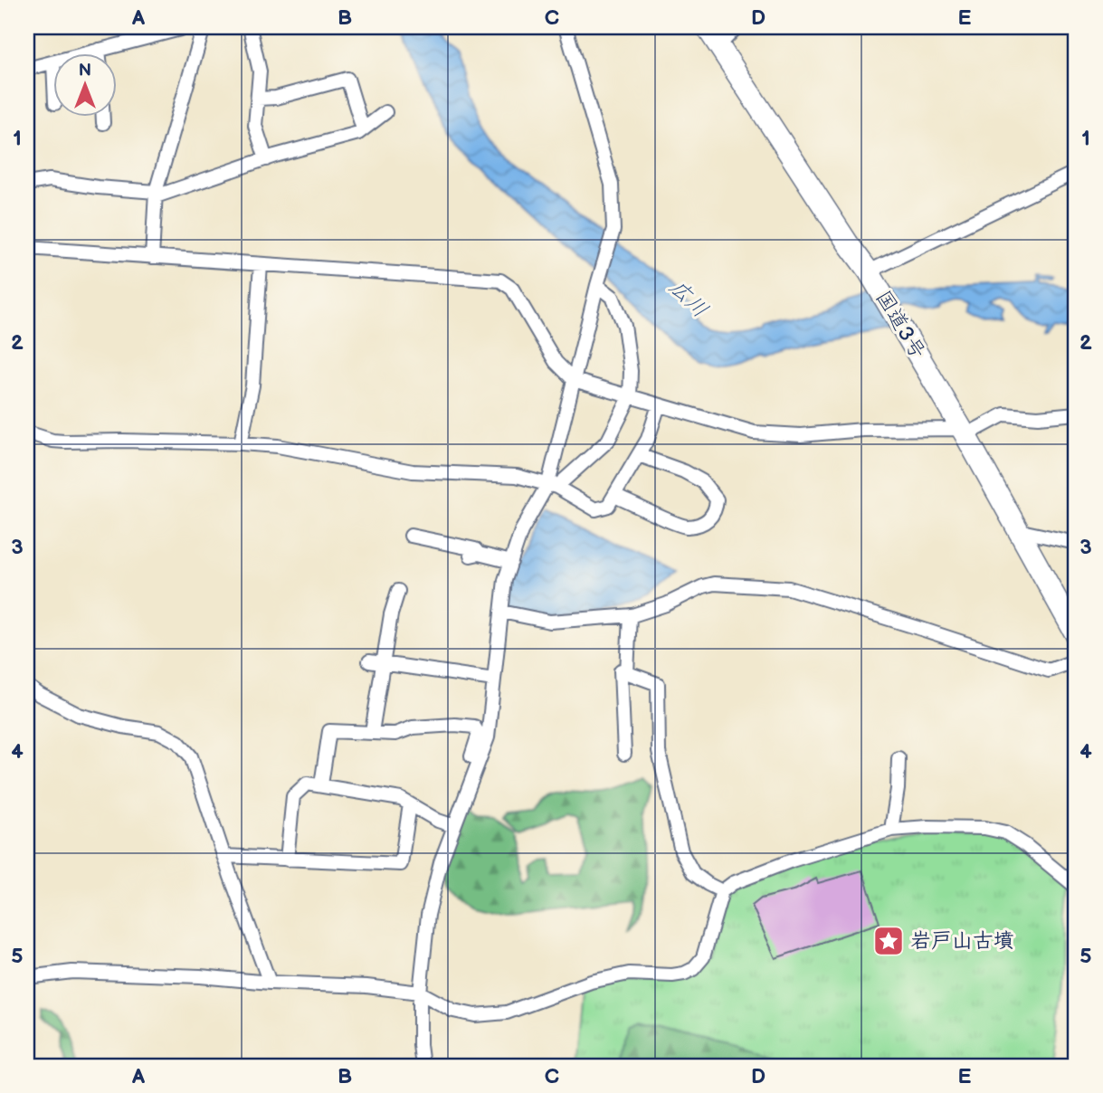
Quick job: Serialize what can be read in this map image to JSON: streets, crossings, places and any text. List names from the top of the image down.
{
  "streets": {
    "highway": ["国道3号"]
  },
  "water": ["広川"],
  "places": {
    "place": ["岩戸山古墳"]
  },
  "north": "top",
  "grid": {
    "columns": [
      "A",
      "B",
      "C",
      "D",
      "E"
    ],
    "rows": [
      "1",
      "2",
      "3",
      "4",
      "5"
    ]
  }
}
